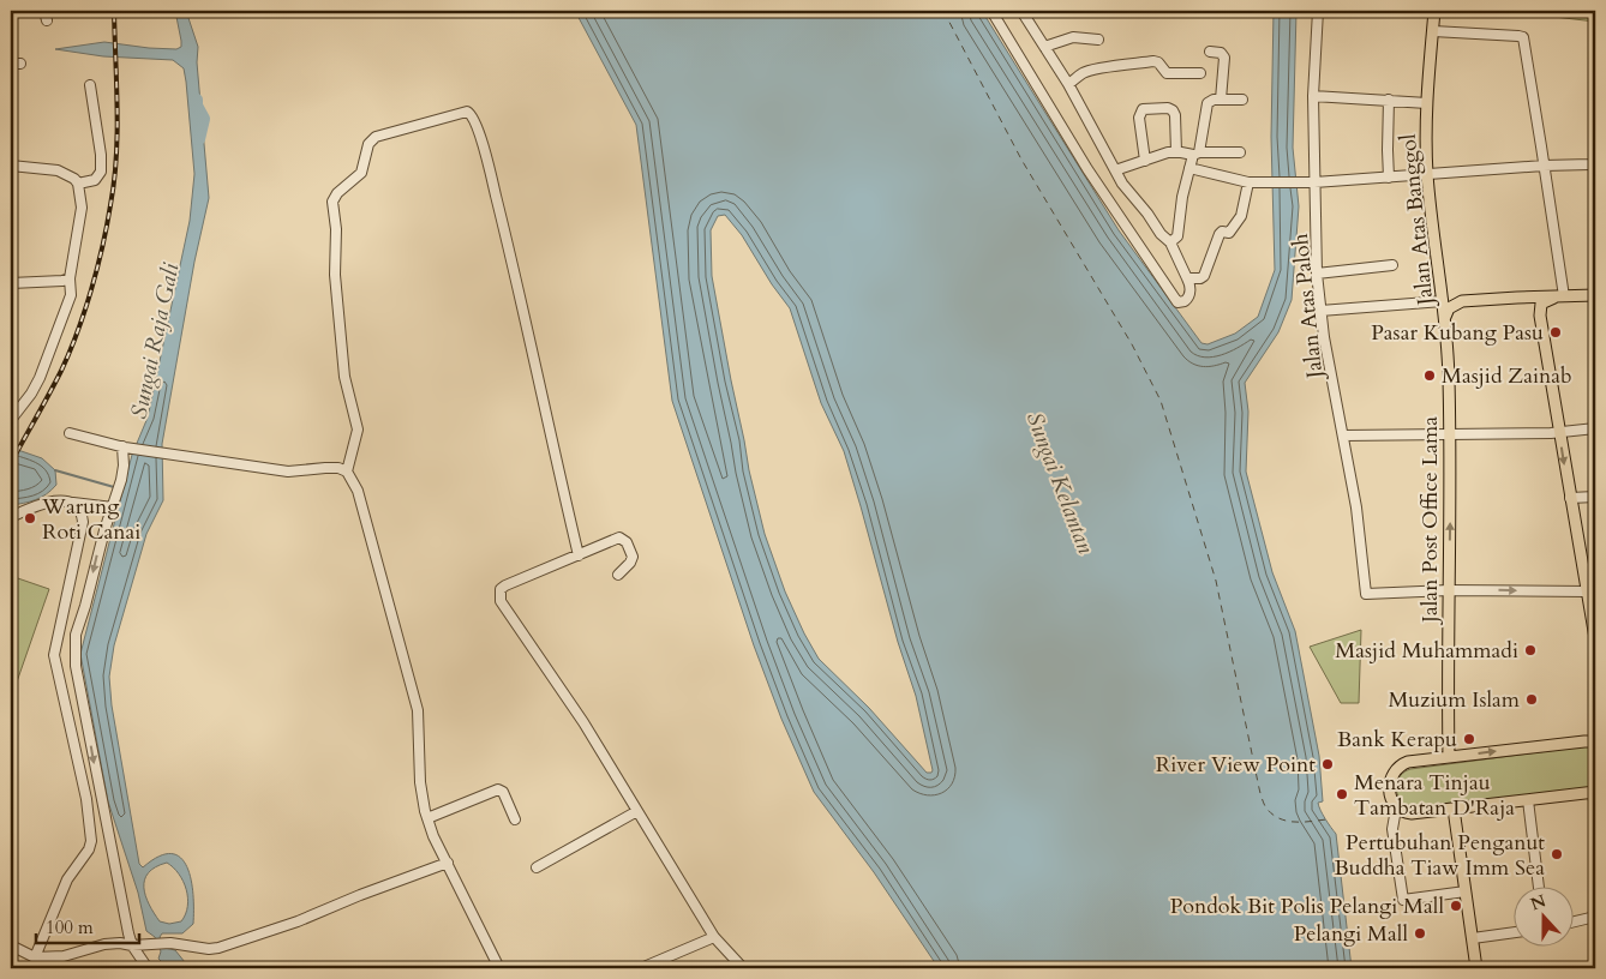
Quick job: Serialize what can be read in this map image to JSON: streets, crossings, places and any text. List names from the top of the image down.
{
  "streets": {
    "main road": ["Jalan Atas Banggol", "Jalan Post Office Lama"],
    "street": ["Jalan Atas Paloh"]
  },
  "crossings": [
    ["Jalan Atas Banggol", "Jalan Post Office Lama"],
    ["Jalan Atas Paloh", "Jalan Post Office Lama"]
  ],
  "one_way": ["Jalan Post Office Lama"],
  "water": ["Sungai Raja Gali", "Sungai Kelantan"],
  "places": [
    "Pasar Kubang Pasu",
    "Masjid Zainab",
    "Warung Roti Canai",
    "Masjid Muhammadi",
    "Muzium Islam",
    "Bank Kerapu",
    "River View Point",
    "Menara Tinjau Tambatan D'Raja",
    "Pertubuhan Penganut Buddha Tiaw Imm Sea",
    "Pondok Bit Polis Pelangi Mall",
    "Pelangi Mall"
  ],
  "scale_bar": "100 m",
  "north": "top"
}
